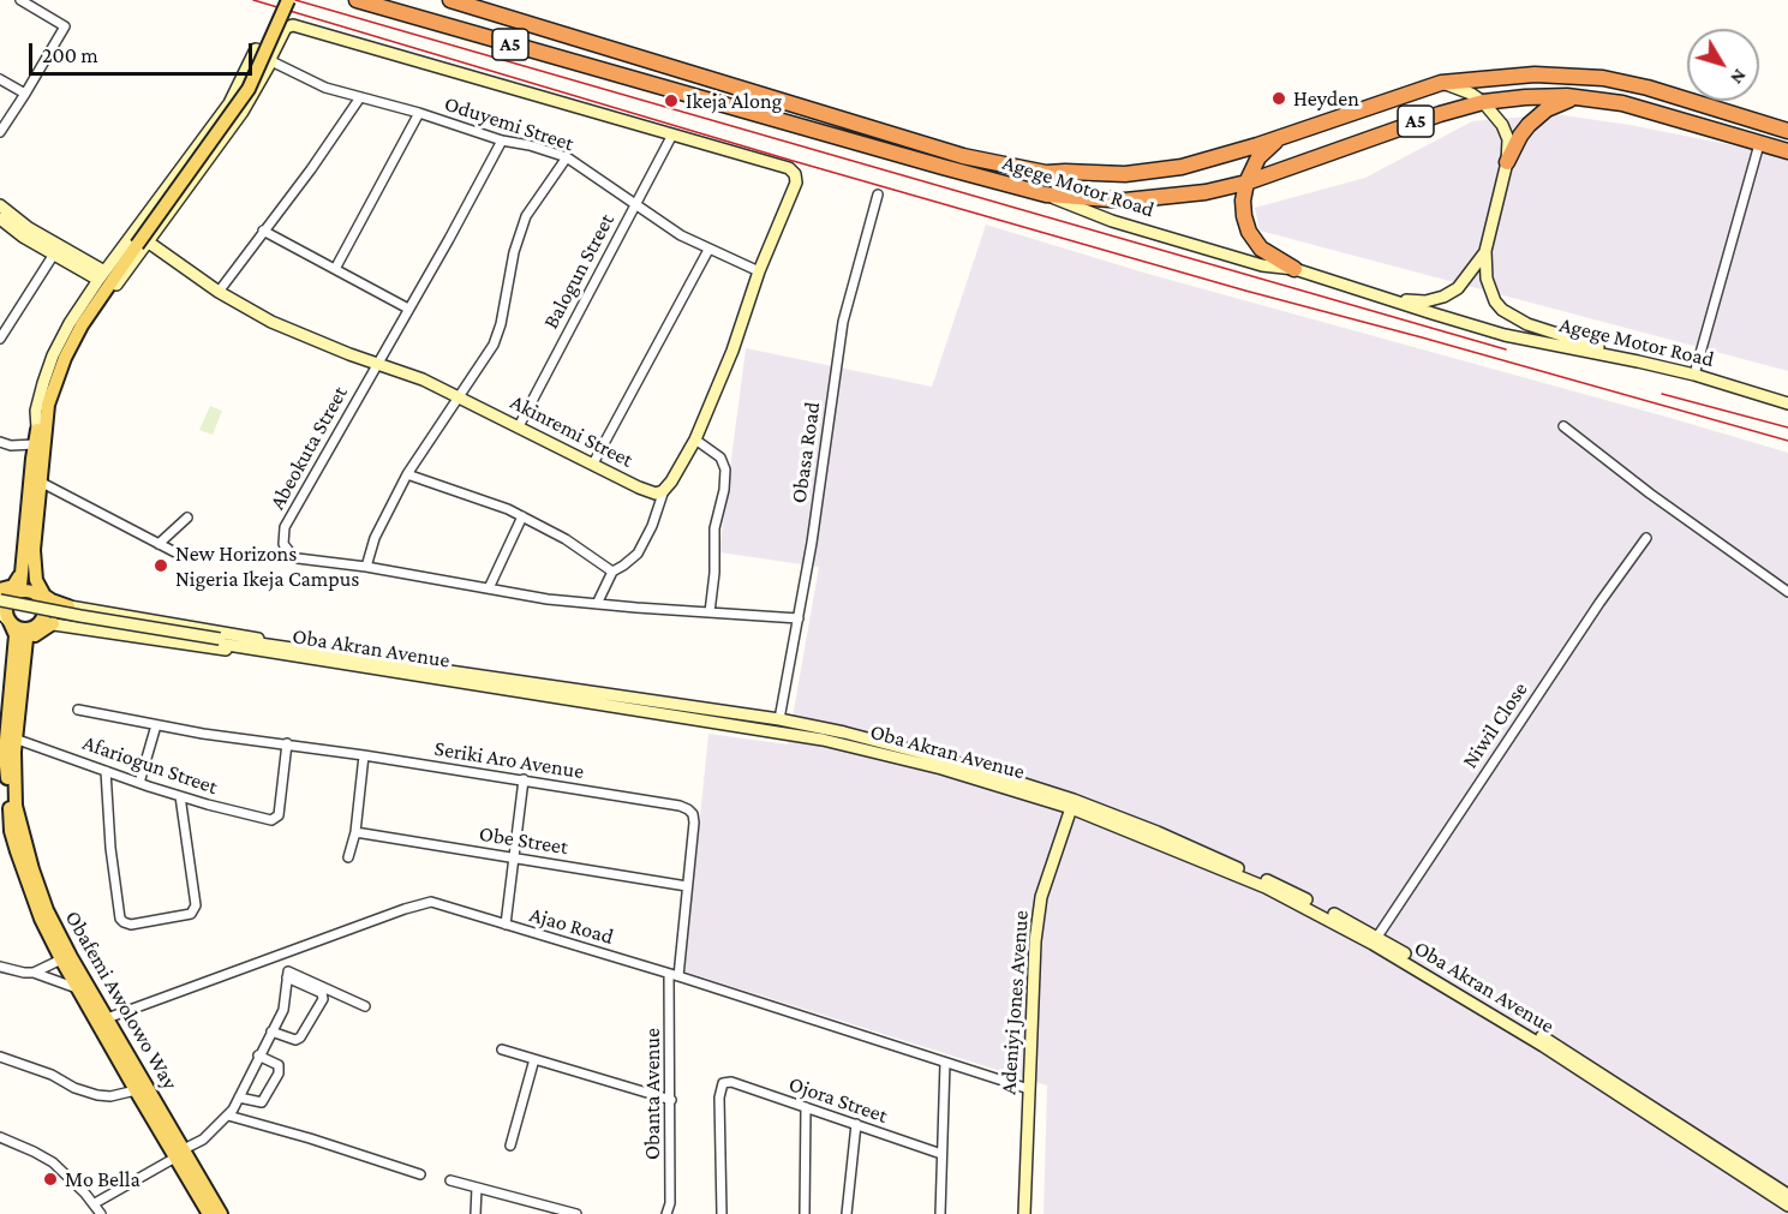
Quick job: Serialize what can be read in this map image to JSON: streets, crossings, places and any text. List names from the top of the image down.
{
  "streets": {
    "highway": ["A5", "Agege Motor Road"],
    "main road": [
      "Akinremi Street",
      "Oba Akran Avenue",
      "Obafemi Awolowo Way",
      "Adeniyi Jones Avenue"
    ],
    "street": [
      "Oduyemi Street",
      "Balogun Street",
      "Abeokuta Street",
      "Obasa Road",
      "Niwil Close",
      "Seriki Aro Avenue",
      "Afariogun Street",
      "Obe Street",
      "Ajao Road",
      "Obanta Avenue",
      "Ojora Street"
    ]
  },
  "crossings": [
    ["A5", "Agege Motor Road"],
    ["Oduyemi Street", "Balogun Street"],
    ["Oduyemi Street", "Abeokuta Street"],
    ["Balogun Street", "Akinremi Street"],
    ["Akinremi Street", "Abeokuta Street"],
    ["Abeokuta Street", "Obasa Road"],
    ["Obasa Road", "Oba Akran Avenue"],
    ["Oba Akran Avenue", "Niwil Close"],
    ["Oba Akran Avenue", "Adeniyi Jones Avenue"],
    ["Seriki Aro Avenue", "Afariogun Street"],
    ["Seriki Aro Avenue", "Obe Street"],
    ["Seriki Aro Avenue", "Ajao Road"],
    ["Afariogun Street", "Obafemi Awolowo Way"],
    ["Ajao Road", "Obafemi Awolowo Way"],
    ["Ajao Road", "Adeniyi Jones Avenue"],
    ["Ajao Road", "Obanta Avenue"]
  ],
  "places": [
    "Heyden",
    "Ikeja Along",
    "New Horizons Nigeria Ikeja Campus",
    "Mo Bella"
  ],
  "scale_bar": "200 m",
  "north": "bottom right"
}
